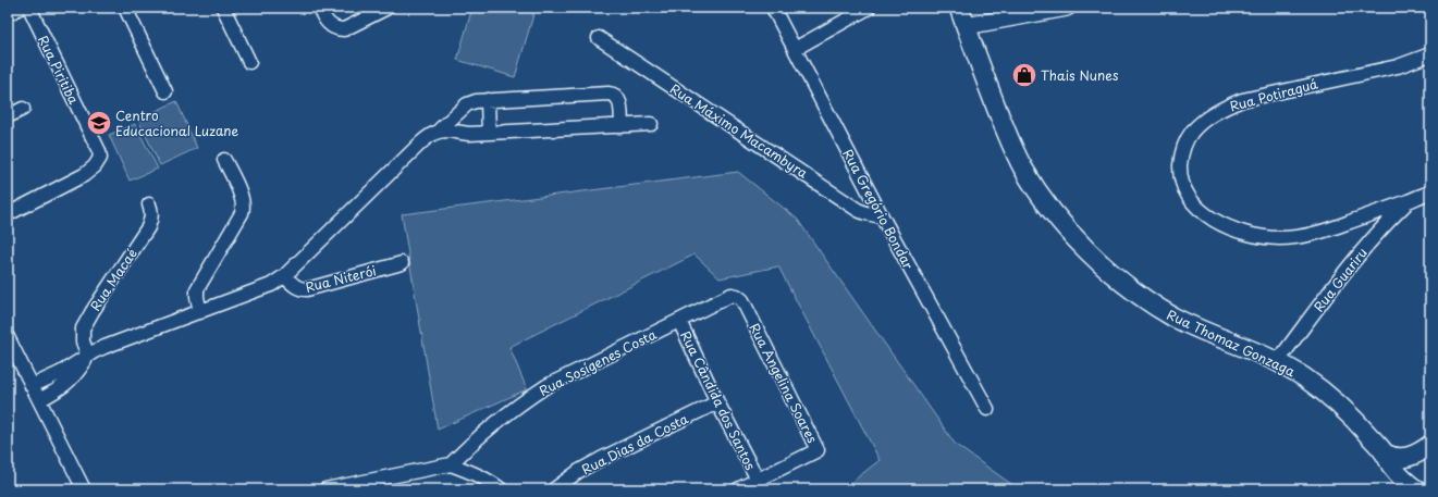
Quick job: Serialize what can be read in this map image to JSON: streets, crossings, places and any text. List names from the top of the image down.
{
  "streets": {
    "main road": ["Rua Thomaz Gonzaga"],
    "street": [
      "Rua Piritiba",
      "Rua Potiraguá",
      "Rua Máximo Macambyra",
      "Rua Gregório Bondar",
      "Rua Niterói",
      "Rua Macaé",
      "Rua Guariru",
      "Rua Sosígenes Costa",
      "Rua Angelina Soares",
      "Rua Cândida dos Santos",
      "Rua Dias da Costa"
    ]
  },
  "crossings": [
    ["Rua Potiraguá", "Rua Guariru"],
    ["Rua Máximo Macambyra", "Rua Gregório Bondar"],
    ["Rua Guariru", "Rua Thomaz Gonzaga"],
    ["Rua Sosígenes Costa", "Rua Angelina Soares"],
    ["Rua Sosígenes Costa", "Rua Cândida dos Santos"],
    ["Rua Angelina Soares", "Rua Cândida dos Santos"],
    ["Rua Cândida dos Santos", "Rua Dias da Costa"]
  ],
  "places": {
    "shop": ["Thais Nunes"],
    "school or university": ["Centro Educacional Luzane"]
  }
}
